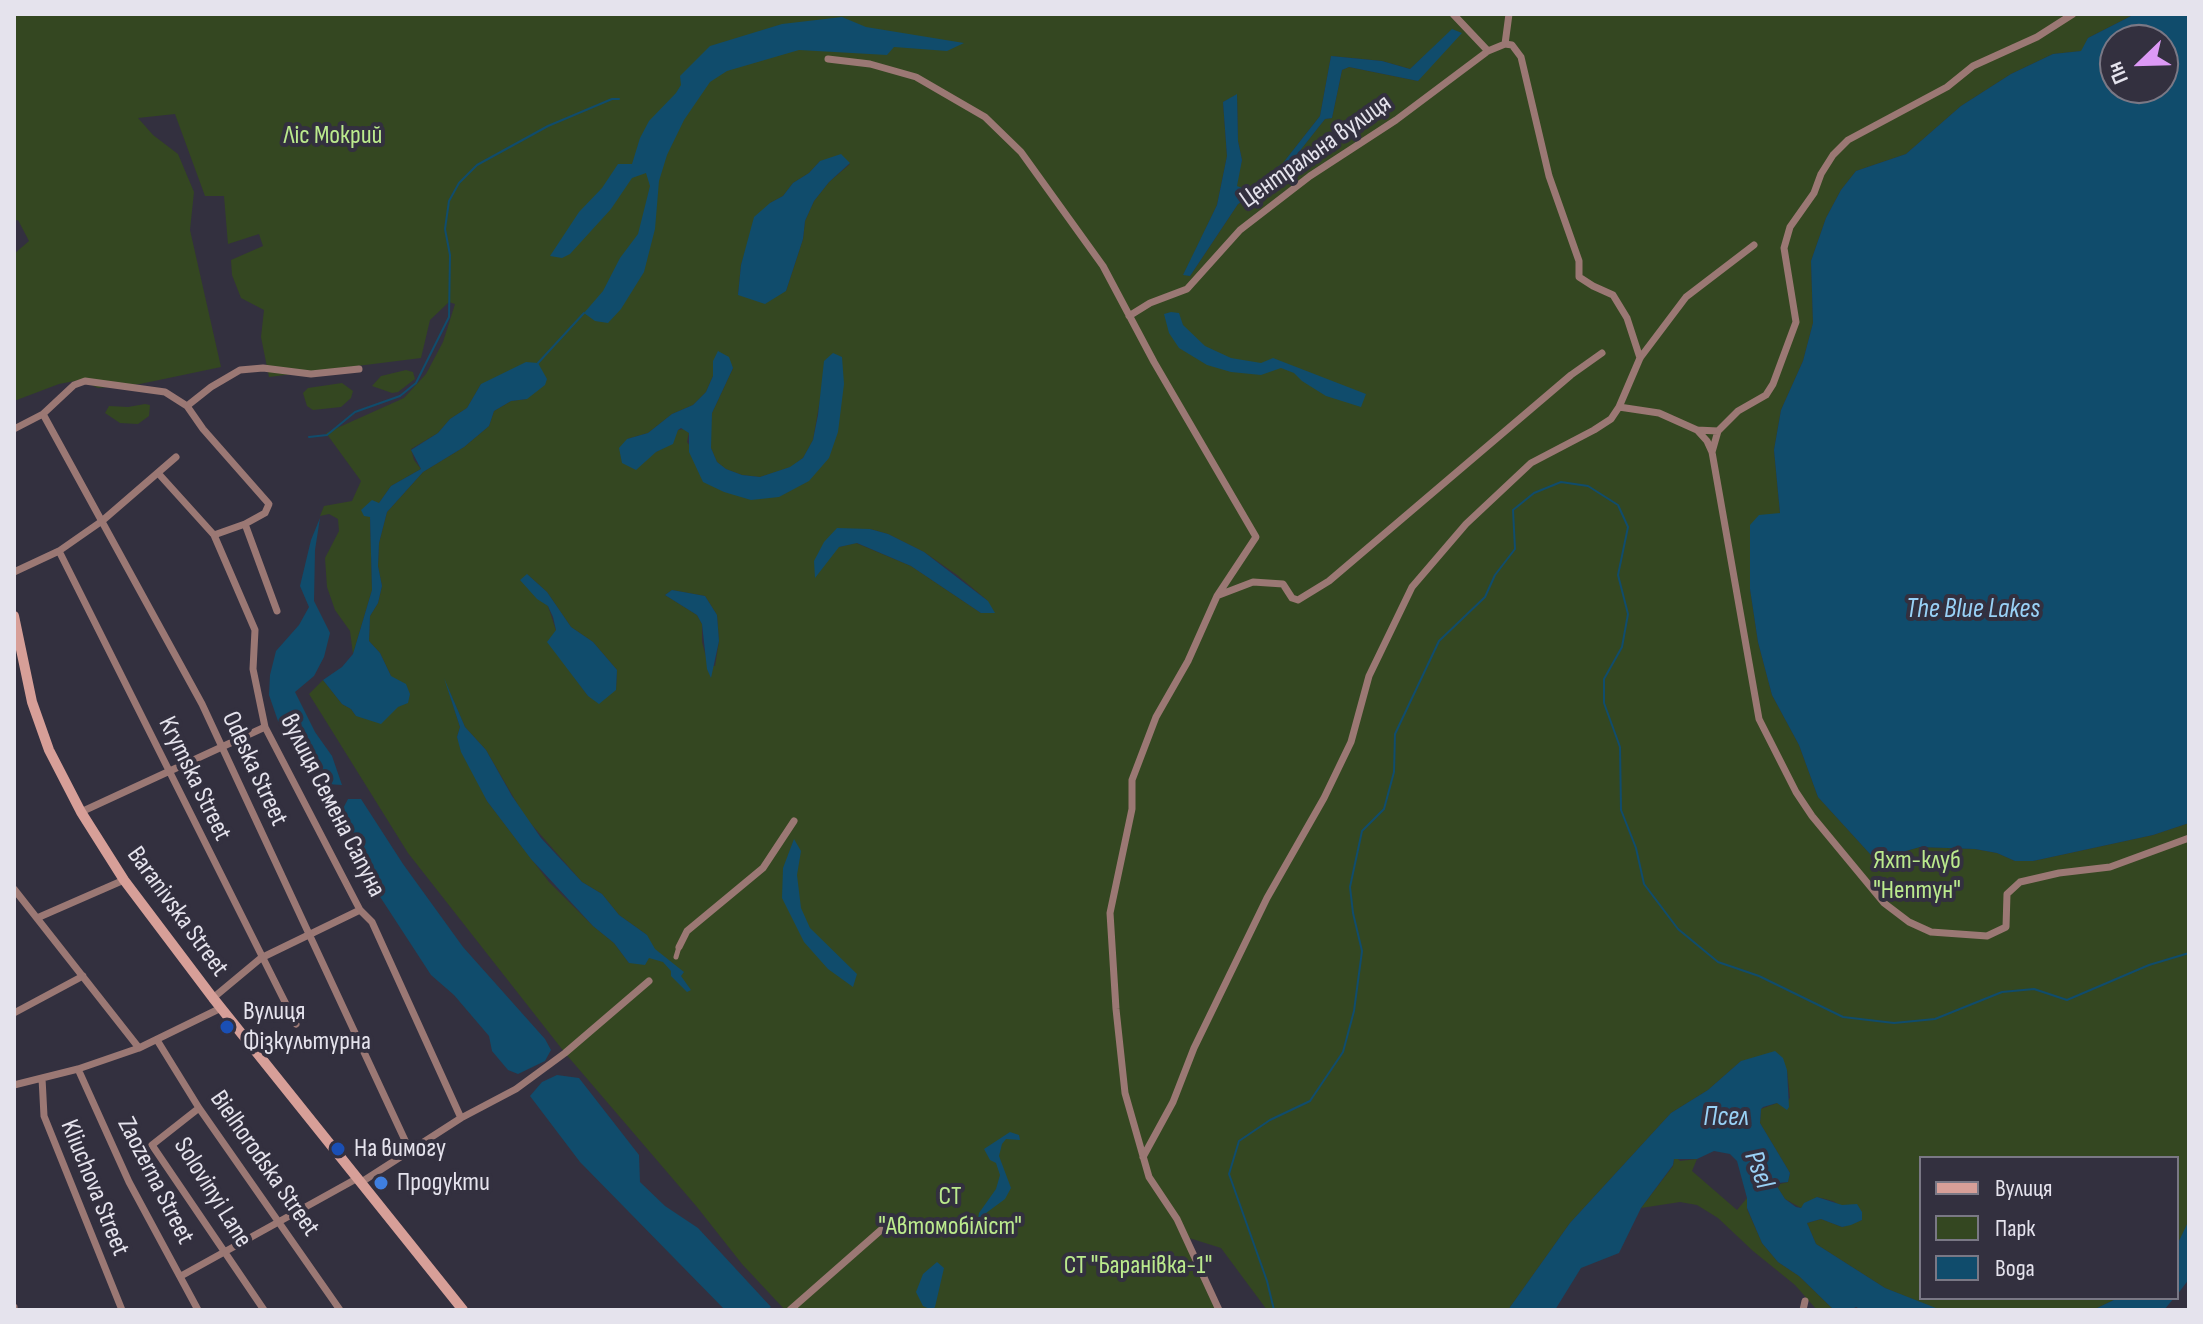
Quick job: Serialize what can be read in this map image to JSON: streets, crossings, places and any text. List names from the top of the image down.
{
  "streets": {
    "main road": ["Baranivska Street"],
    "street": [
      "Центральна вулиця",
      "Odeska Street",
      "Krymska Street",
      "вулиця Семена Сапуна",
      "Bielhorodska Street",
      "Zaozerna Street",
      "Kliuchova Street",
      "Solovinyi Lane"
    ]
  },
  "crossings": [
    ["Bielhorodska Street", "Solovinyi Lane"]
  ],
  "water": ["The Blue Lakes", "Псел", "Psel"],
  "parks": [
    "Ліс Мокрий",
    "Яхт-клуб \"Нептун\"",
    "СТ \"Автомобіліст\"",
    "СТ \"Баранівка-1\""
  ],
  "places": ["Вулиця Фізкультурна", "На вимогу", "Продукти"],
  "legend": ["Вулиця", "Парк", "Вода"],
  "north": "bottom left"
}
